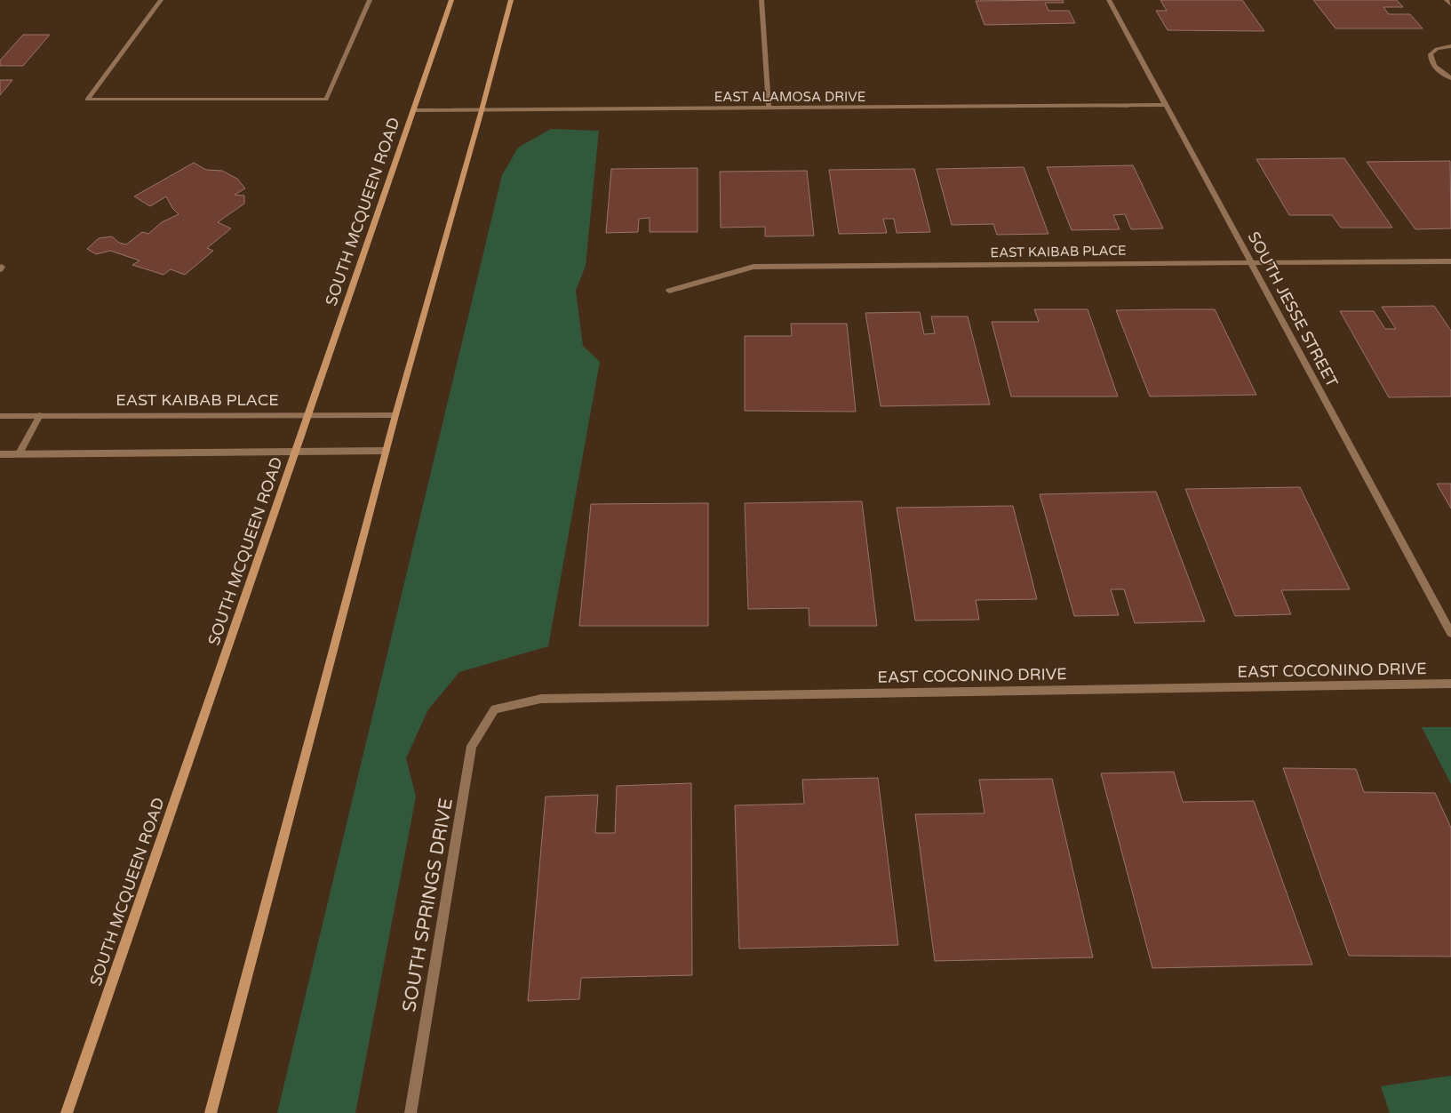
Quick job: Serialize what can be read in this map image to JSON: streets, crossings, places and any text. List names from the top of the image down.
{
  "streets": {
    "main road": ["SOUTH MCQUEEN ROAD"],
    "street": [
      "EAST ALAMOSA DRIVE",
      "EAST KAIBAB PLACE",
      "SOUTH JESSE STREET",
      "EAST COCONINO DRIVE",
      "SOUTH SPRINGS DRIVE"
    ]
  },
  "crossings": [
    ["EAST ALAMOSA DRIVE", "SOUTH MCQUEEN ROAD"],
    ["EAST ALAMOSA DRIVE", "SOUTH JESSE STREET"],
    ["SOUTH MCQUEEN ROAD", "EAST KAIBAB PLACE"],
    ["EAST KAIBAB PLACE", "SOUTH JESSE STREET"],
    ["EAST COCONINO DRIVE", "SOUTH SPRINGS DRIVE"]
  ]
}
